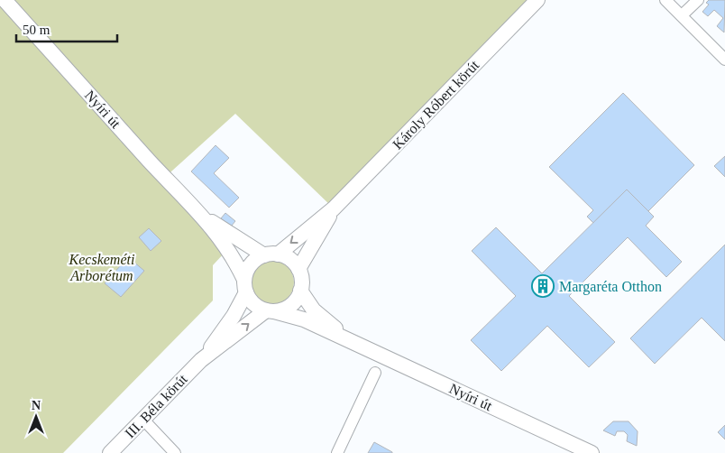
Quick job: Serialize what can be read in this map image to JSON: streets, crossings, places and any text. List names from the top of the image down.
{
  "streets": {
    "street": ["Károly Róbert körút", "Nyíri út", "III. Béla körút"]
  },
  "crossings": [
    ["Károly Róbert körút", "Nyíri út"],
    ["Károly Róbert körút", "III. Béla körút"],
    ["Nyíri út", "III. Béla körút"]
  ],
  "parks": ["Kecskeméti Arborétum"],
  "places": {
    "building": ["Margaréta Otthon"]
  },
  "scale_bar": "50 m",
  "north": "top"
}
